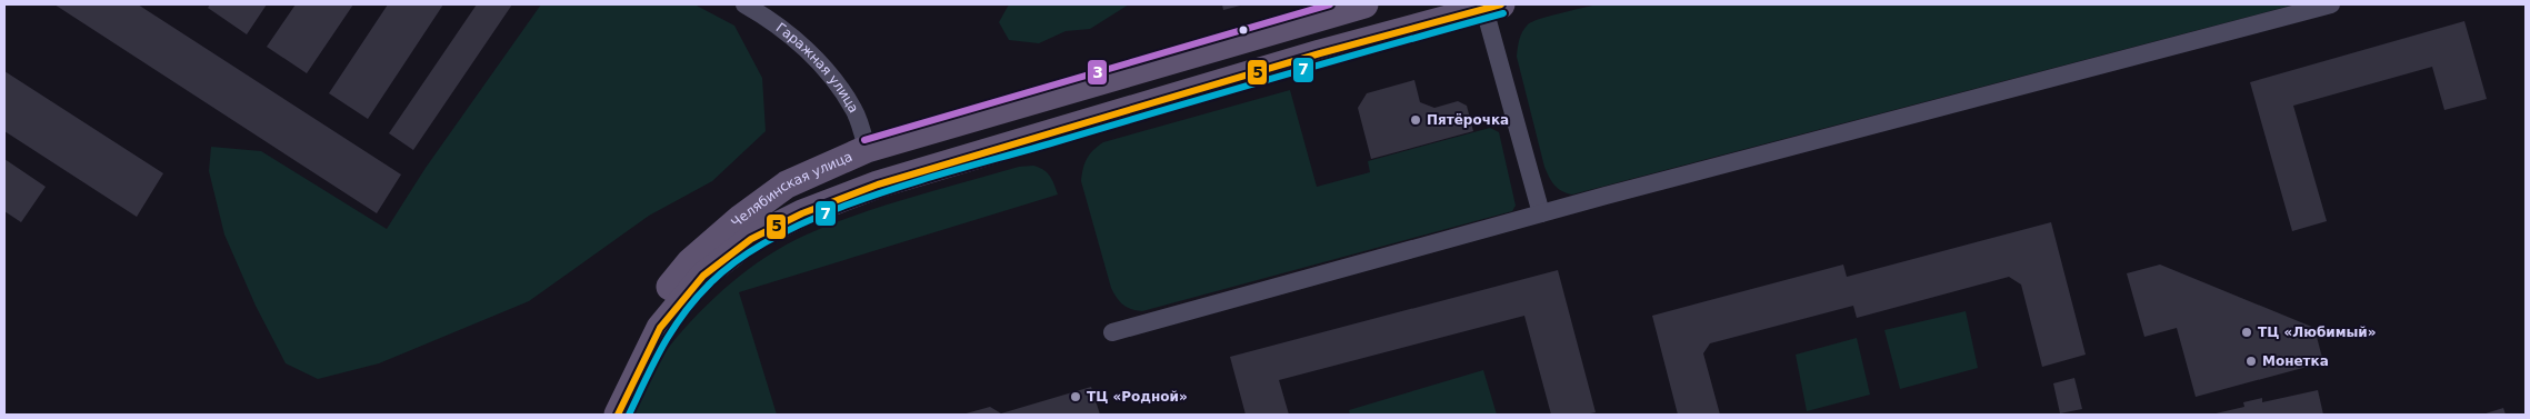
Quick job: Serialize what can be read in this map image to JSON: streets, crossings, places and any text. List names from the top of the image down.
{
  "streets": {
    "main road": ["Челябинская улица"],
    "street": ["Гаражная улица"]
  },
  "crossings": [
    ["Гаражная улица", "Челябинская улица"]
  ],
  "places": [
    "Пятёрочка",
    "ТЦ «Любимый»",
    "Монетка",
    "ТЦ «Родной»"
  ],
  "lines": ["transit line 5", "transit line 3", "transit line 7"]
}
